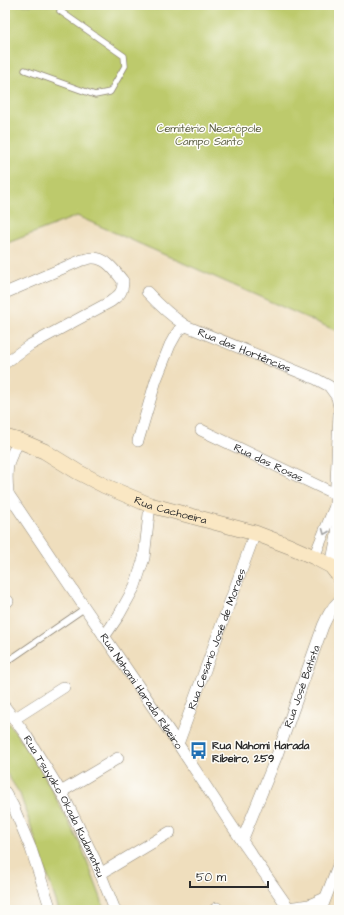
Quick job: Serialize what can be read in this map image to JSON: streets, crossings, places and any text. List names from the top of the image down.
{
  "streets": {
    "main road": ["Rua Cachoeira"],
    "street": [
      "Rua das Hortências",
      "Rua das Rosas",
      "Rua Cesário José de Moraes",
      "Rua José Batista",
      "Rua Nahomi Harada Ribeiro",
      "Rua Tsuyako Okada Kudamatsu"
    ]
  },
  "crossings": [
    ["Rua Cachoeira", "Rua Cesário José de Moraes"],
    ["Rua Cachoeira", "Rua Nahomi Harada Ribeiro"],
    ["Rua Cesário José de Moraes", "Rua Nahomi Harada Ribeiro"],
    ["Rua José Batista", "Rua Nahomi Harada Ribeiro"]
  ],
  "parks": ["Cemitério Necrópole Campo Santo"],
  "places": {
    "bus stop": ["Rua Nahomi Harada Ribeiro, 259"]
  },
  "scale_bar": "50 m"
}
